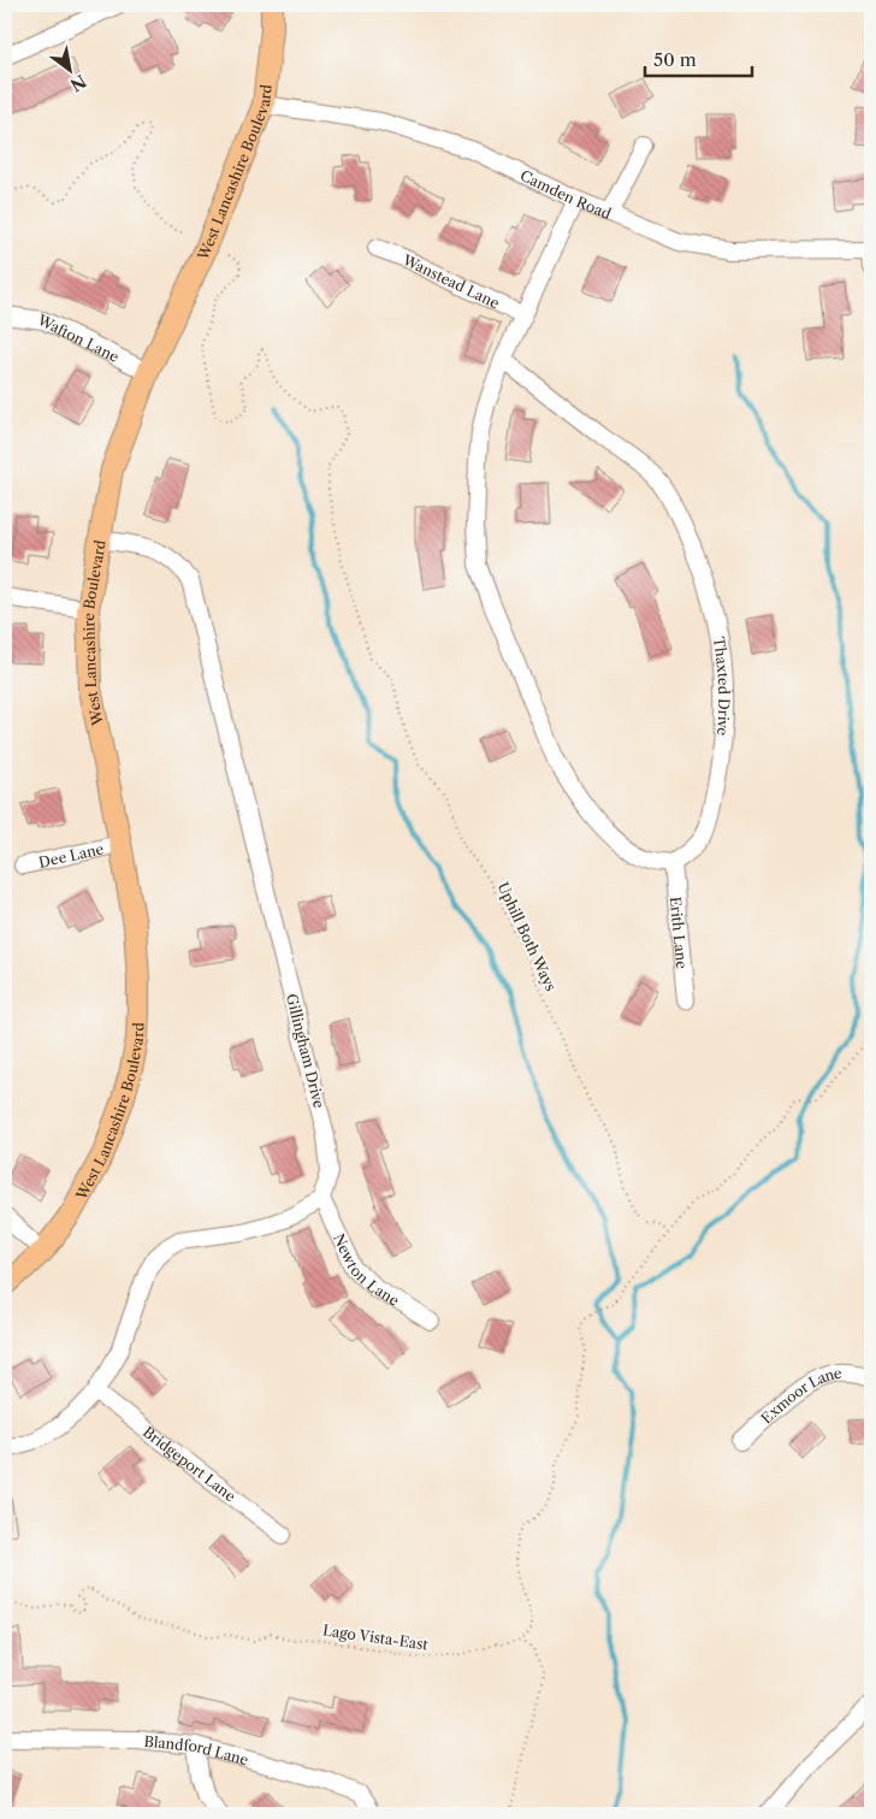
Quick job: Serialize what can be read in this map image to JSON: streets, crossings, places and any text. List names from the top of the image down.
{
  "streets": {
    "main road": ["West Lancashire Boulevard"],
    "street": [
      "Camden Road",
      "Wanstead Lane",
      "Wafton Lane",
      "Thaxted Drive",
      "Dee Lane",
      "Erith Lane",
      "Gillingham Drive",
      "Newton Lane",
      "Exmoor Lane",
      "Bridgeport Lane",
      "Blandford Lane"
    ],
    "path": ["Uphill Both Ways", "Lago Vista-East"]
  },
  "crossings": [
    ["West Lancashire Boulevard", "Camden Road"],
    ["West Lancashire Boulevard", "Wafton Lane"],
    ["West Lancashire Boulevard", "Dee Lane"],
    ["West Lancashire Boulevard", "Gillingham Drive"],
    ["Thaxted Drive", "Erith Lane"],
    ["Gillingham Drive", "Newton Lane"]
  ],
  "scale_bar": "50 m",
  "north": "bottom right"
}
